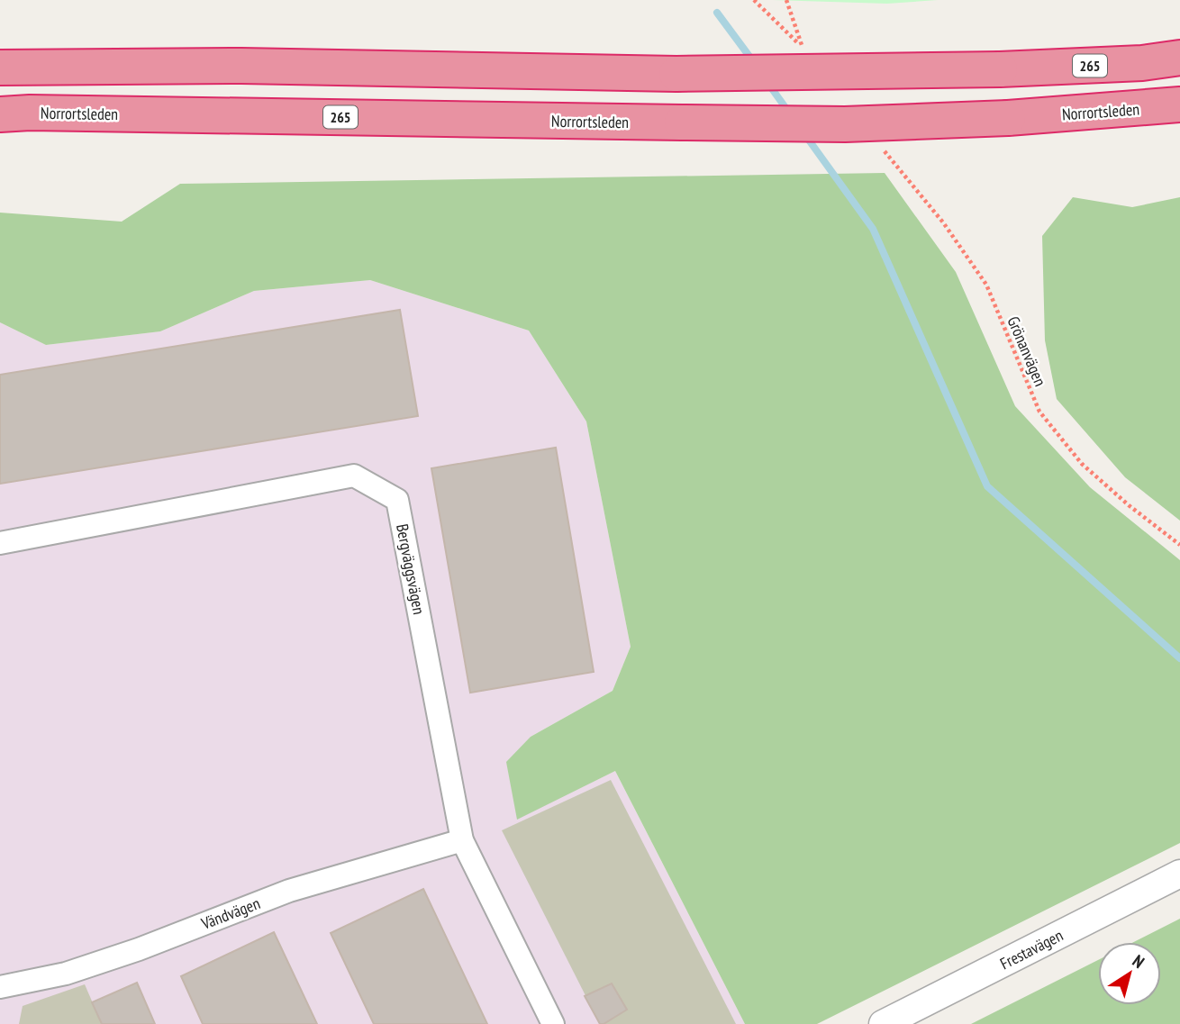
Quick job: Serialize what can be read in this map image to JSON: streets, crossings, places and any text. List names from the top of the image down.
{
  "streets": {
    "highway": ["265", "Norrortsleden"],
    "street": ["Bergväggsvägen", "Vändvägen", "Frestavägen"],
    "path": ["Grönanvägen"]
  },
  "crossings": [
    ["Bergväggsvägen", "Vändvägen"]
  ],
  "north": "top right"
}
